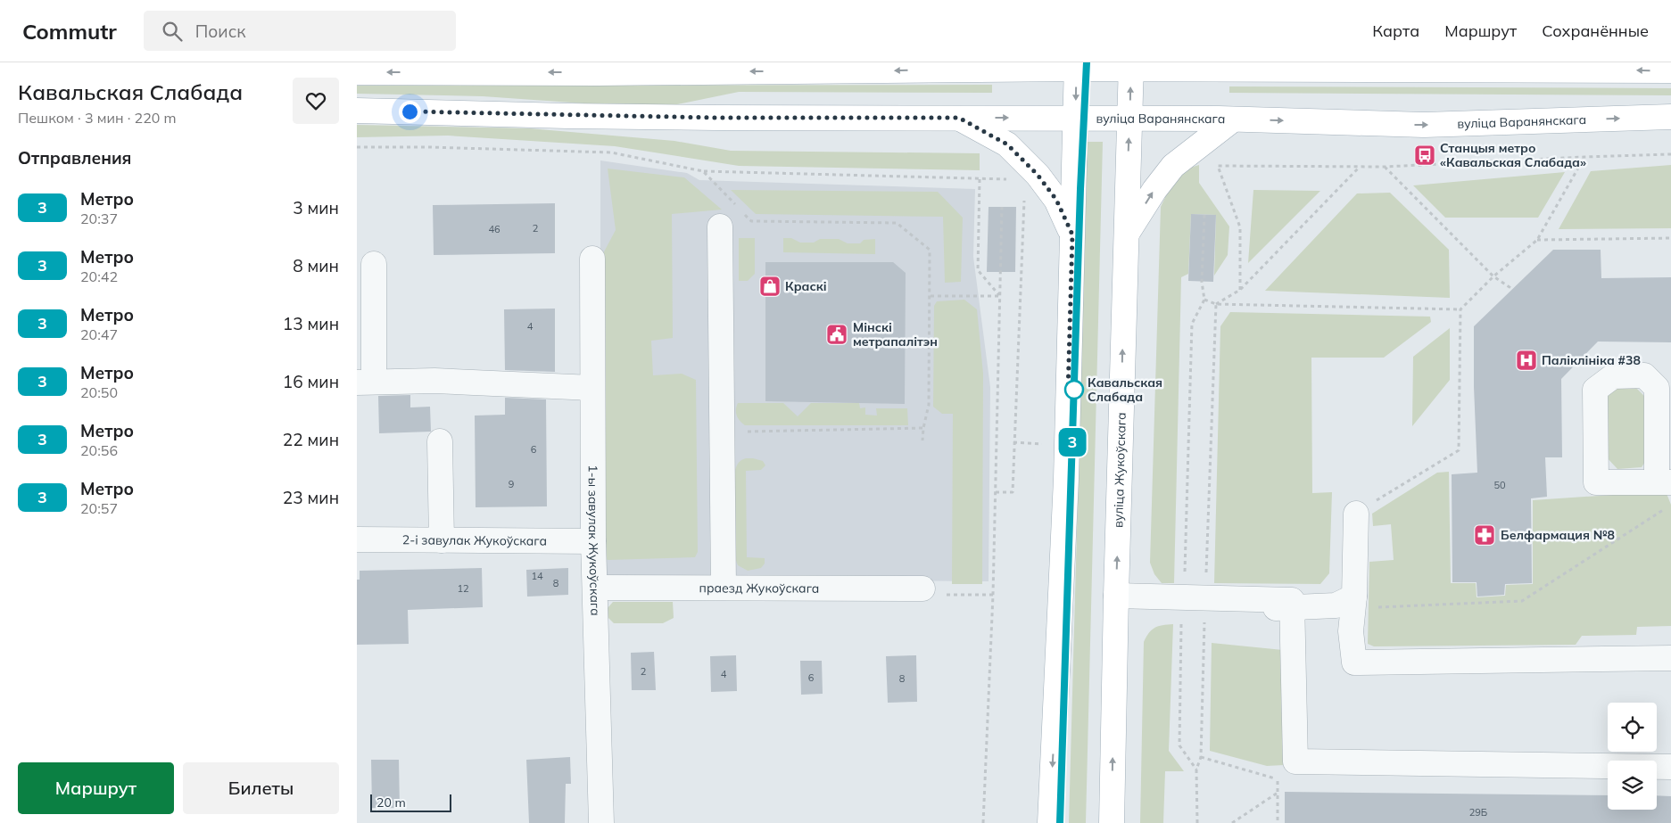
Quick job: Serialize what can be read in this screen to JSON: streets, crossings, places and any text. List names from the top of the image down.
{
  "streets": {
    "main road": ["вуліца Варанянскага", "вуліца Жукоўскага"],
    "street": ["2-і завулак Жукоўскага", "1-ы завулак Жукоўскага", "праезд Жукоўскага"]
  },
  "crossings": [
    ["вуліца Варанянскага", "вуліца Жукоўскага"],
    ["2-і завулак Жукоўскага", "1-ы завулак Жукоўскага"],
    ["1-ы завулак Жукоўскага", "праезд Жукоўскага"]
  ],
  "places": {
    "bus stop": ["Станцыя метро «Кавальская Слабада»"],
    "shop": ["Краскі"],
    "public building": ["Мінскі метрапалітэн"],
    "hospital": ["Паліклініка #38"],
    "other": ["Кавальская Слабада"],
    "pharmacy": ["Белфармация №8"]
  },
  "lines": ["metro line 3"],
  "house_numbers": [
    "2",
    "46",
    "4",
    "6",
    "9",
    "50",
    "14",
    "8",
    "12",
    "2",
    "4",
    "6",
    "8",
    "29Б"
  ],
  "scale_bar": "20 m",
  "page": {
    "header": "Commutr",
    "search": "Поиск",
    "nav": ["Карта", "Маршрут", "Сохранённые"],
    "heading": [
      ["Кавальская Слабада", "Пешком · 3 мин · 220 m"],
      "Отправления"
    ],
    "on_map": "3",
    "list": [
      {
        "mark": "3",
        "name": "Метро",
        "note": "20:37",
        "value": "3 мин"
      },
      {
        "mark": "3",
        "name": "Метро",
        "note": "20:42",
        "value": "8 мин"
      },
      {
        "mark": "3",
        "name": "Метро",
        "note": "20:47",
        "value": "13 мин"
      },
      {
        "mark": "3",
        "name": "Метро",
        "note": "20:50",
        "value": "16 мин"
      },
      {
        "mark": "3",
        "name": "Метро",
        "note": "20:56",
        "value": "22 мин"
      },
      {
        "mark": "3",
        "name": "Метро",
        "note": "20:57",
        "value": "23 мин"
      }
    ],
    "buttons": ["Маршрут", "Билеты"],
    "scale": "20 m"
  }
}
